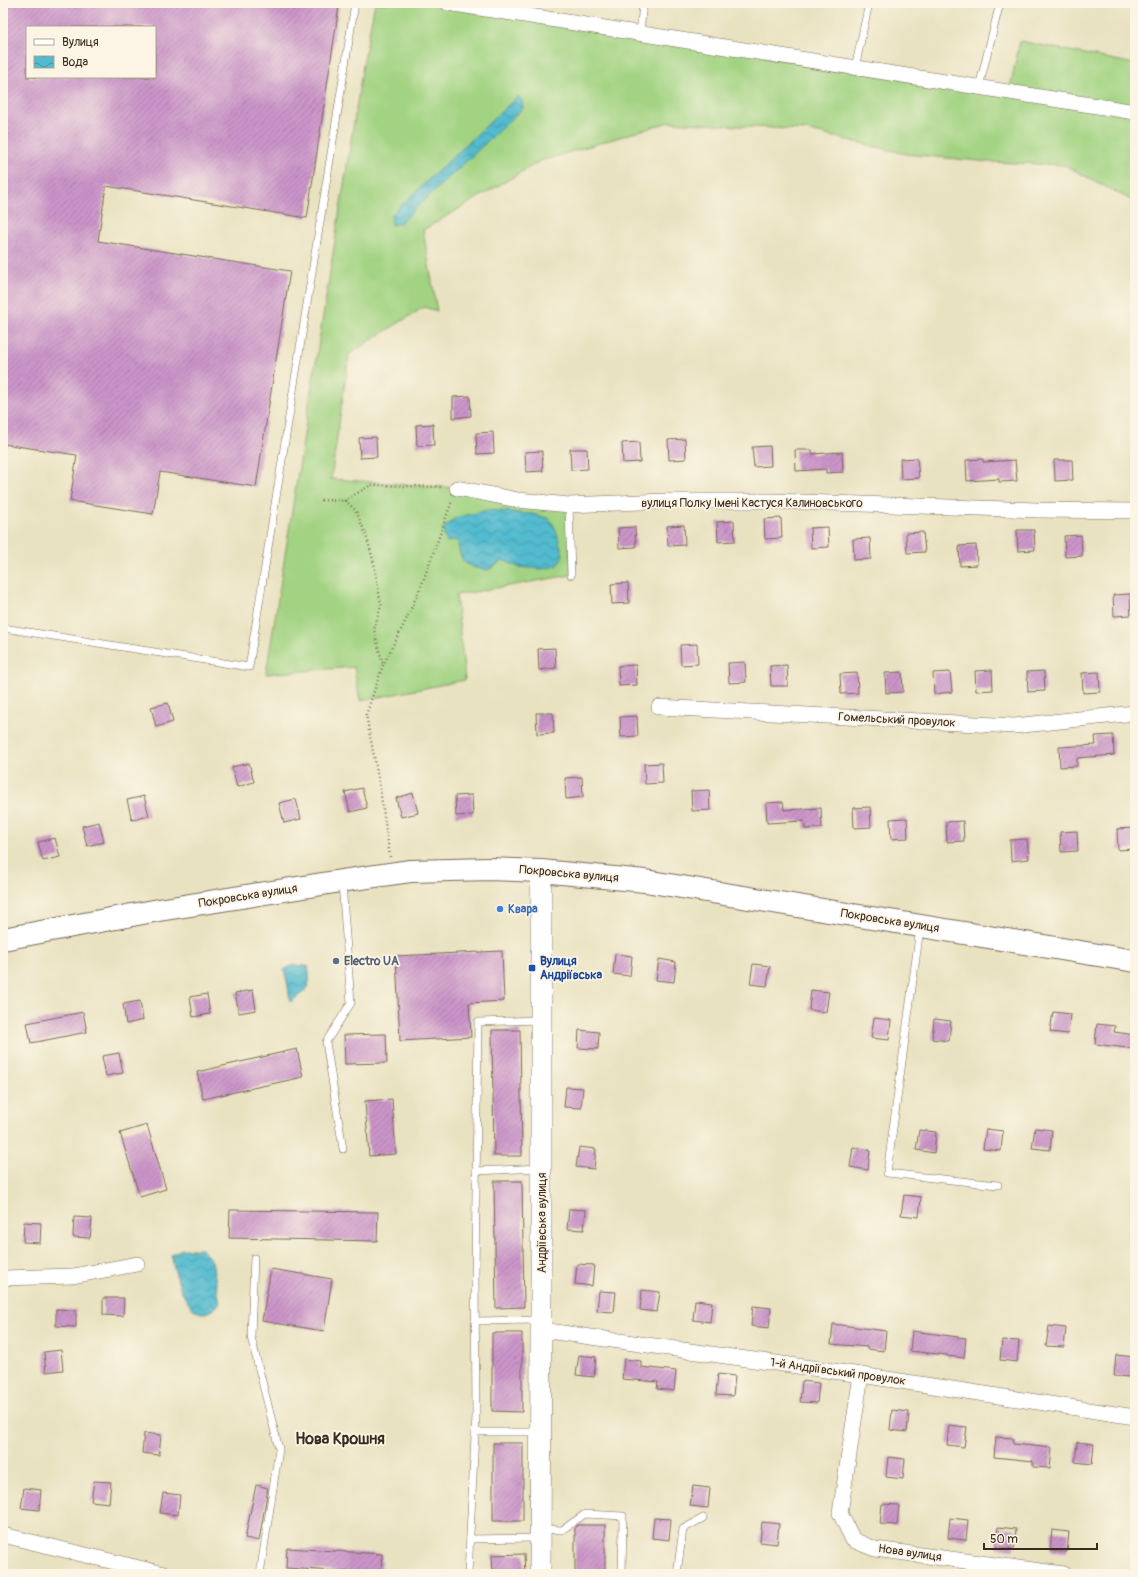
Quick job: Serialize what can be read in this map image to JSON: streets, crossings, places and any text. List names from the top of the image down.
{
  "streets": {
    "highway": ["Покровська вулиця"],
    "street": [
      "вулиця Полку Імені Кастуся Калиновського",
      "Гомельський провулок",
      "Андріївська вулиця",
      "1-й Андріївський провулок",
      "Нова вулиця"
    ]
  },
  "crossings": [
    ["Покровська вулиця", "Андріївська вулиця"],
    ["Андріївська вулиця", "1-й Андріївський провулок"],
    ["1-й Андріївський провулок", "Нова вулиця"]
  ],
  "districts": ["Нова Крошня"],
  "places": {
    "other": ["Квара", "Electro UA"],
    "transit": ["Вулиця Андріївська"]
  },
  "legend": ["Вулиця", "Вода"],
  "scale_bar": "50 m"
}
